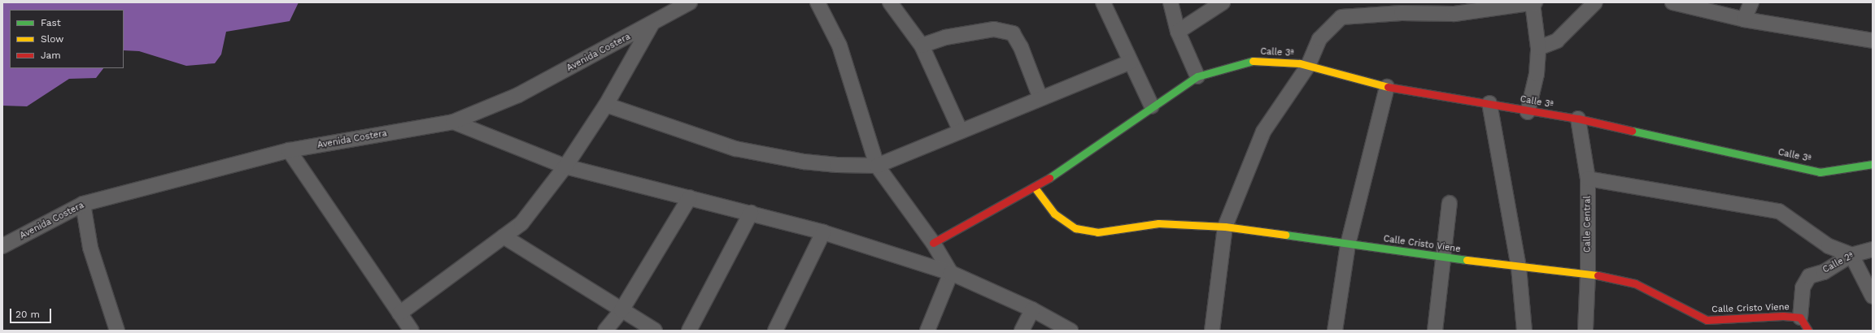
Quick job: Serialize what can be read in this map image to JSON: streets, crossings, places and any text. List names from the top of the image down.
{
  "streets": {
    "street": [
      "Avenida Costera",
      "Calle 3ª",
      "Calle Central",
      "Calle Cristo Viene",
      "Calle 2ª"
    ]
  },
  "crossings": [
    ["Calle 3ª", "Calle Central"],
    ["Calle 3ª", "Calle Cristo Viene"],
    ["Calle Central", "Calle Cristo Viene"],
    ["Calle Cristo Viene", "Calle 2ª"]
  ],
  "legend": ["Fast", "Slow", "Jam"],
  "scale_bar": "20 m"
}
